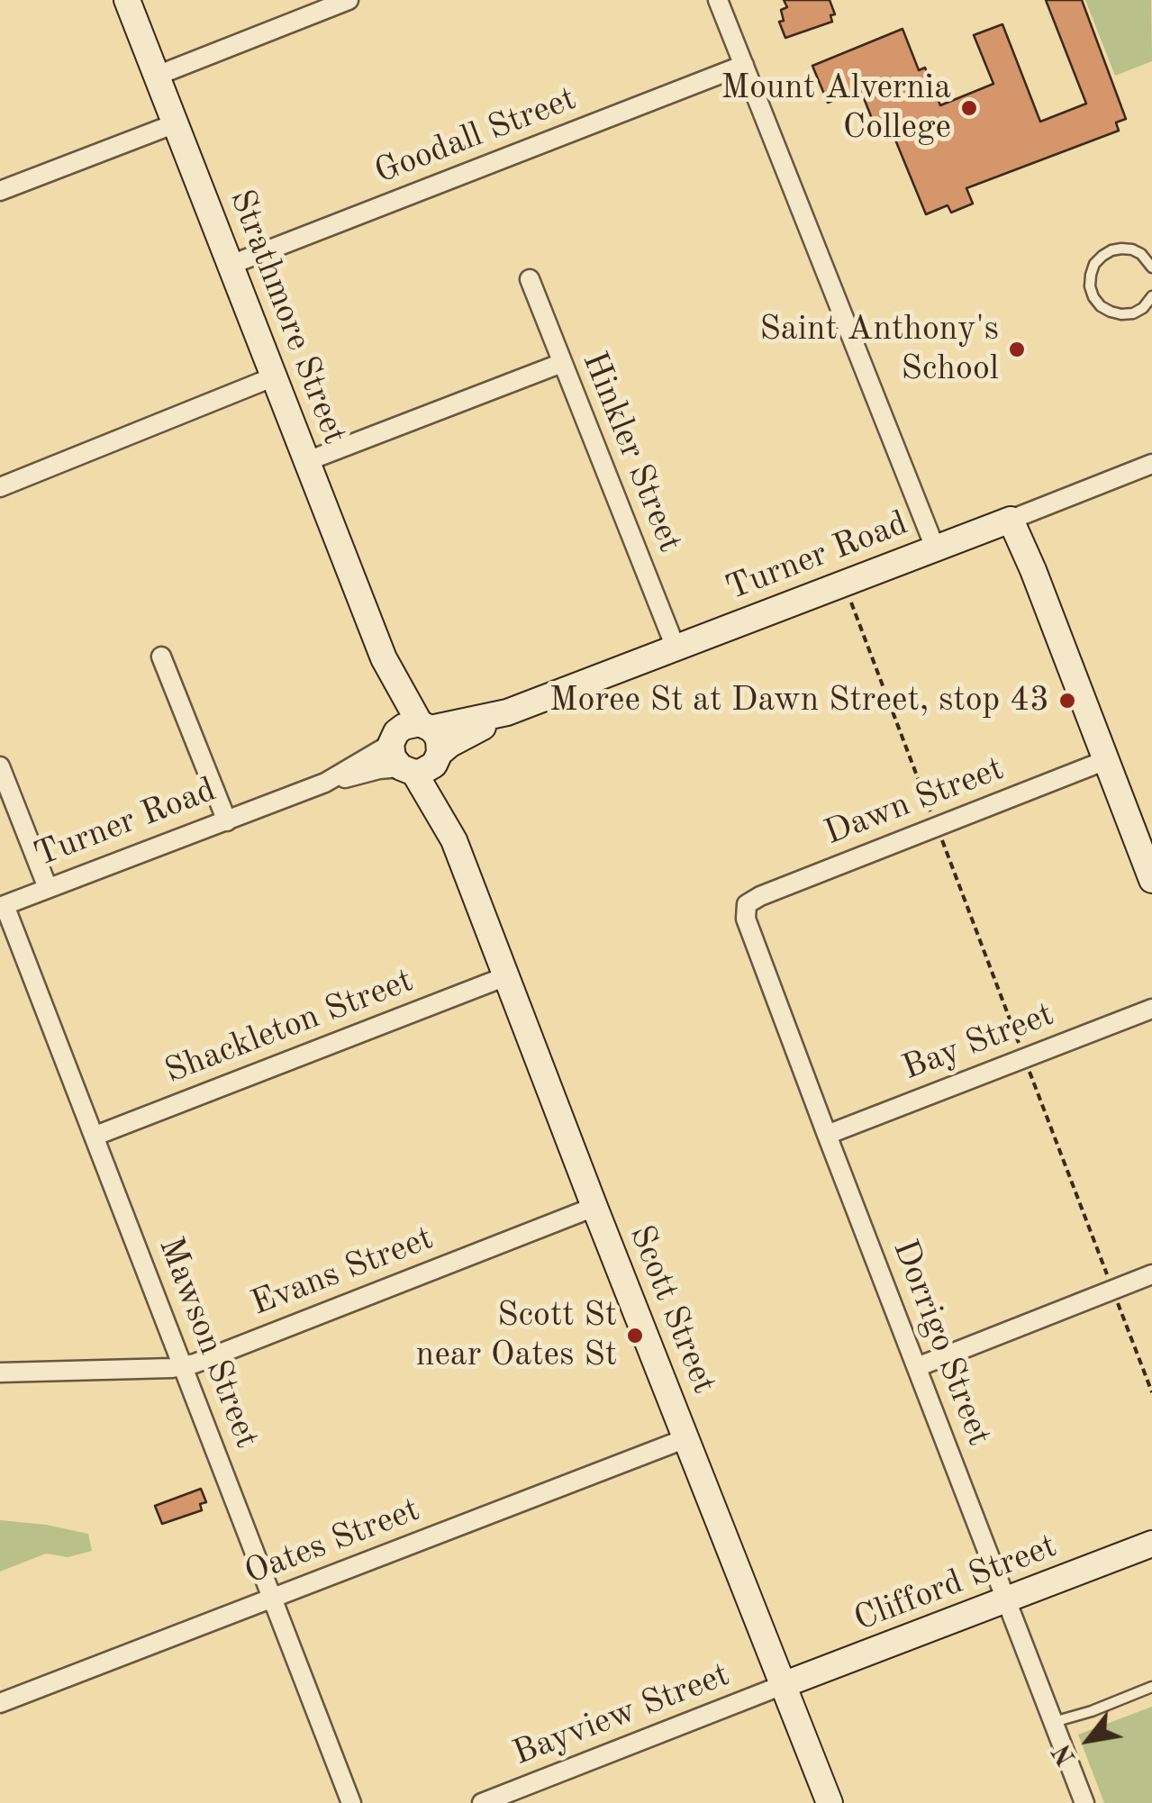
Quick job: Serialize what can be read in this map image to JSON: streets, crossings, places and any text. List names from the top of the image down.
{
  "streets": {
    "street": [
      "Goodall Street",
      "Strathmore Street",
      "Hinkler Street",
      "Turner Road",
      "Dawn Street",
      "Shackleton Street",
      "Bay Street",
      "Evans Street",
      "Scott Street",
      "Mawson Street",
      "Dorrigo Street",
      "Oates Street",
      "Clifford Street",
      "Bayview Street"
    ]
  },
  "crossings": [
    ["Goodall Street", "Strathmore Street"],
    ["Strathmore Street", "Turner Road"],
    ["Strathmore Street", "Scott Street"],
    ["Hinkler Street", "Turner Road"],
    ["Turner Road", "Scott Street"],
    ["Turner Road", "Mawson Street"],
    ["Dawn Street", "Dorrigo Street"],
    ["Shackleton Street", "Scott Street"],
    ["Shackleton Street", "Mawson Street"],
    ["Bay Street", "Dorrigo Street"],
    ["Evans Street", "Scott Street"],
    ["Evans Street", "Mawson Street"],
    ["Scott Street", "Oates Street"],
    ["Scott Street", "Clifford Street"],
    ["Scott Street", "Bayview Street"],
    ["Mawson Street", "Oates Street"],
    ["Dorrigo Street", "Clifford Street"],
    ["Clifford Street", "Bayview Street"]
  ],
  "places": [
    "Mount Alvernia College",
    "Saint Anthony's School",
    "Moree St at Dawn Street, stop 43",
    "Scott St near Oates St"
  ],
  "north": "bottom left"
}
